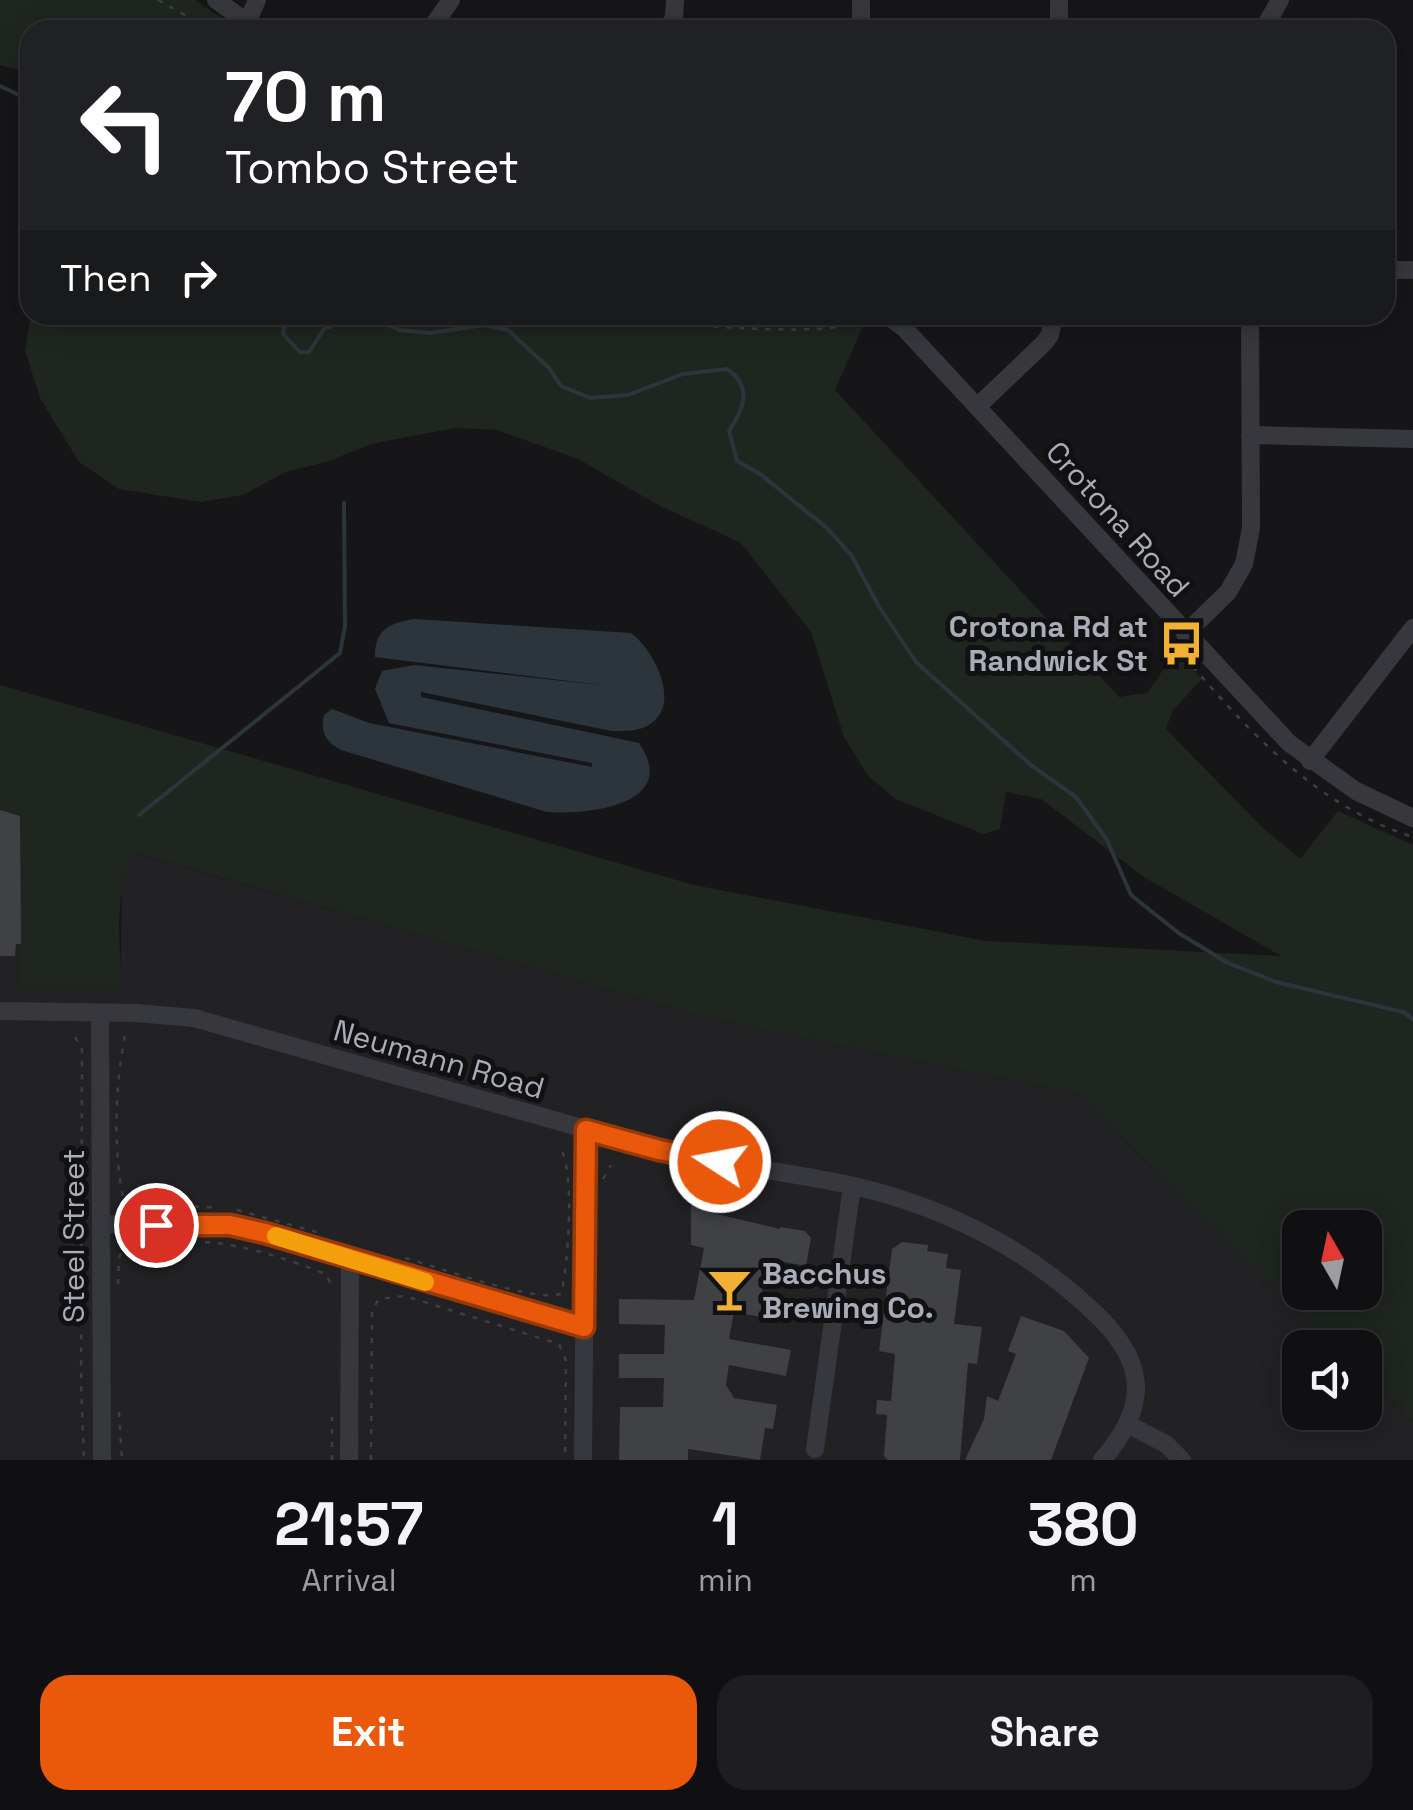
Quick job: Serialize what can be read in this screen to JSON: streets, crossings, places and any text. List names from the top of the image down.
{
  "streets": {
    "street": ["Crotona Road", "Neumann Road", "Steel Street"]
  },
  "crossings": [
    ["Neumann Road", "Steel Street"]
  ],
  "places": {
    "bus stop": ["Crotona Rd at Randwick St"],
    "bar": ["Bacchus Brewing Co."]
  },
  "north": "top",
  "page": {
    "turn": ["70 m", "Tombo Street"],
    "then": "Then",
    "eta": [
      "21:57",
      "Arrival",
      "1",
      "min",
      "380",
      "m"
    ],
    "buttons": ["Exit", "Share"]
  }
}
